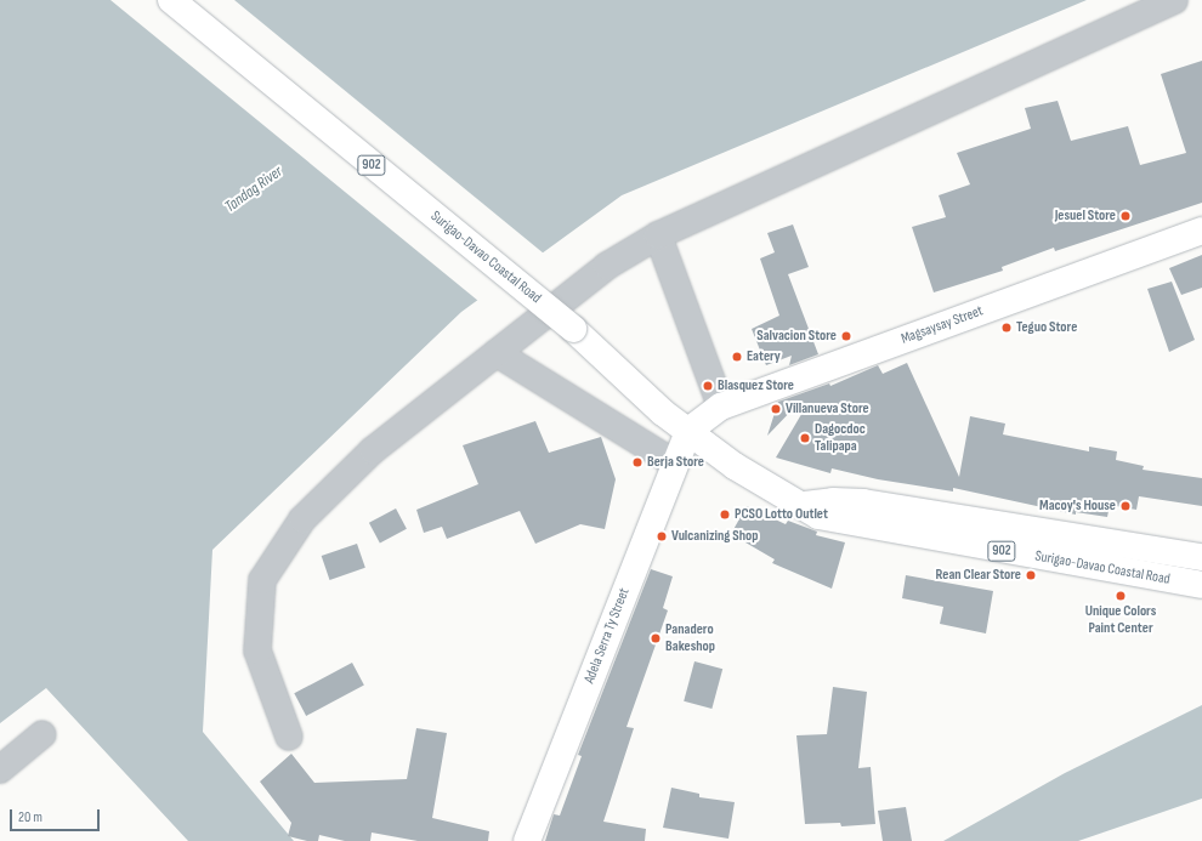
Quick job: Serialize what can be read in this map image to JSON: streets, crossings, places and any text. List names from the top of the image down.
{
  "streets": {
    "main road": [
      "902",
      "Surigao-Davao Coastal Road",
      "Magsaysay Street",
      "Adela Serra Ty Street"
    ]
  },
  "crossings": [
    ["Surigao-Davao Coastal Road", "Magsaysay Street"],
    ["Surigao-Davao Coastal Road", "Adela Serra Ty Street"],
    ["Magsaysay Street", "Adela Serra Ty Street"]
  ],
  "water": ["Tandag River"],
  "places": [
    "Jesuel Store",
    "Teguo Store",
    "Salvacion Store",
    "Eatery",
    "Blasquez Store",
    "Villanueva Store",
    "Dagocdoc Talipapa",
    "Berja Store",
    "Macoy's House",
    "PCSO Lotto Outlet",
    "Vulcanizing Shop",
    "Rean Clear Store",
    "Unique Colors Paint Center",
    "Panadero Bakeshop"
  ],
  "scale_bar": "20 m"
}
